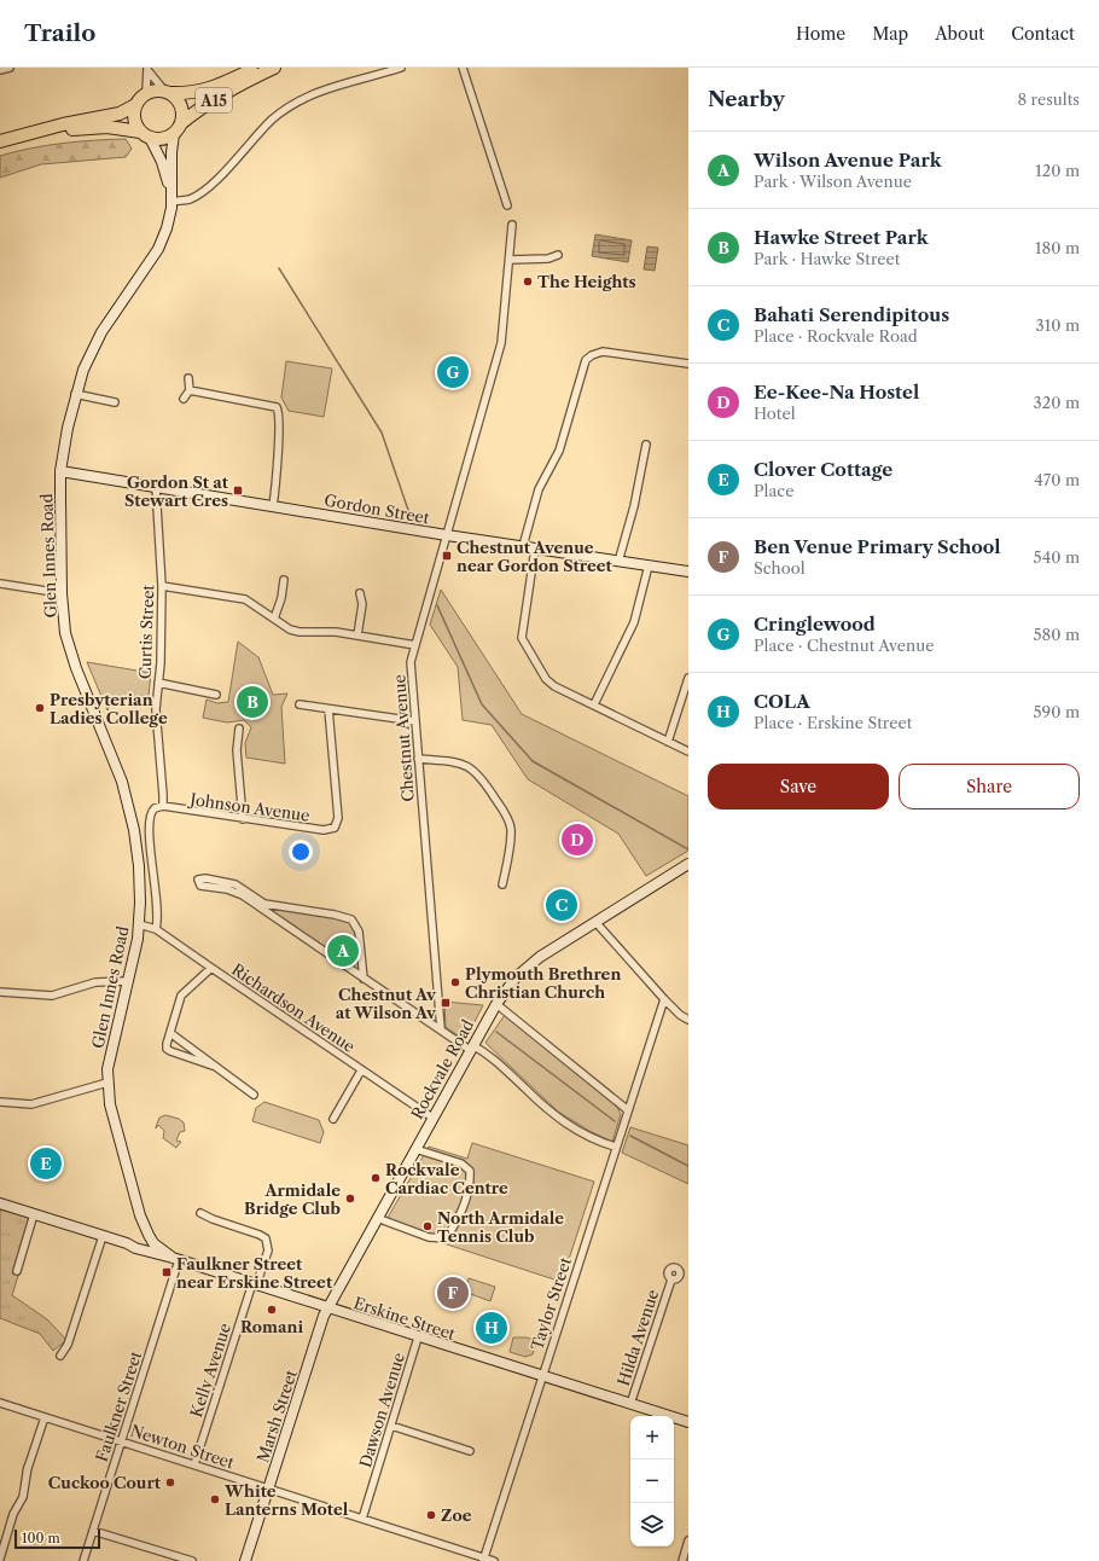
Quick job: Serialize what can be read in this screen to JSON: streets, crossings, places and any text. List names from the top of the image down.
{
  "streets": {
    "highway": ["A15"],
    "street": [
      "Gordon Street",
      "Glen Innes Road",
      "Curtis Street",
      "Chestnut Avenue",
      "Johnson Avenue",
      "Richardson Avenue",
      "Rockvale Road",
      "Taylor Street",
      "Erskine Street",
      "Hilda Avenue",
      "Kelly Avenue",
      "Faulkner Street",
      "Dawson Avenue",
      "Marsh Street",
      "Newton Street"
    ]
  },
  "crossings": [
    ["A15", "Glen Innes Road"],
    ["Gordon Street", "Glen Innes Road"],
    ["Gordon Street", "Curtis Street"],
    ["Gordon Street", "Chestnut Avenue"],
    ["Glen Innes Road", "Richardson Avenue"],
    ["Glen Innes Road", "Erskine Street"],
    ["Curtis Street", "Johnson Avenue"],
    ["Richardson Avenue", "Rockvale Road"],
    ["Rockvale Road", "Erskine Street"],
    ["Rockvale Road", "Marsh Street"],
    ["Taylor Street", "Erskine Street"],
    ["Taylor Street", "Newton Street"],
    ["Erskine Street", "Hilda Avenue"],
    ["Erskine Street", "Kelly Avenue"],
    ["Erskine Street", "Faulkner Street"],
    ["Erskine Street", "Dawson Avenue"],
    ["Erskine Street", "Marsh Street"],
    ["Kelly Avenue", "Newton Street"],
    ["Faulkner Street", "Newton Street"],
    ["Dawson Avenue", "Newton Street"],
    ["Marsh Street", "Newton Street"]
  ],
  "places": {
    "other": [
      "The Heights",
      "Presbyterian Ladies College",
      "Plymouth Brethren Christian Church",
      "Rockvale Cardiac Centre",
      "Armidale Bridge Club",
      "North Armidale Tennis Club",
      "Romani",
      "Cuckoo Court",
      "White Lanterns Motel",
      "Zoe"
    ],
    "transit": [
      "Gordon St at Stewart Cres",
      "Chestnut Avenue near Gordon Street",
      "Chestnut Av at Wilson Av",
      "Faulkner Street near Erskine Street"
    ]
  },
  "scale_bar": "100 m",
  "page": {
    "header": "Trailo",
    "nav": [
      "Home",
      "Map",
      "About",
      "Contact"
    ],
    "heading": ["Nearby", "8 results"],
    "list": [
      {
        "mark": "A",
        "name": "Wilson Avenue Park",
        "note": "Park · Wilson Avenue",
        "value": "120 m"
      },
      {
        "mark": "B",
        "name": "Hawke Street Park",
        "note": "Park · Hawke Street",
        "value": "180 m"
      },
      {
        "mark": "C",
        "name": "Bahati Serendipitous",
        "note": "Place · Rockvale Road",
        "value": "310 m"
      },
      {
        "mark": "D",
        "name": "Ee-Kee-Na Hostel",
        "note": "Hotel",
        "value": "320 m"
      },
      {
        "mark": "E",
        "name": "Clover Cottage",
        "note": "Place",
        "value": "470 m"
      },
      {
        "mark": "F",
        "name": "Ben Venue Primary School",
        "note": "School",
        "value": "540 m"
      },
      {
        "mark": "G",
        "name": "Cringlewood",
        "note": "Place · Chestnut Avenue",
        "value": "580 m"
      },
      {
        "mark": "H",
        "name": "COLA",
        "note": "Place · Erskine Street",
        "value": "590 m"
      }
    ],
    "pins": [
      "G",
      "B",
      "D",
      "C",
      "A",
      "E",
      "F",
      "H"
    ],
    "buttons": ["Save", "Share"],
    "map_buttons": ["+", "−"],
    "scale": "100 m"
  }
}
